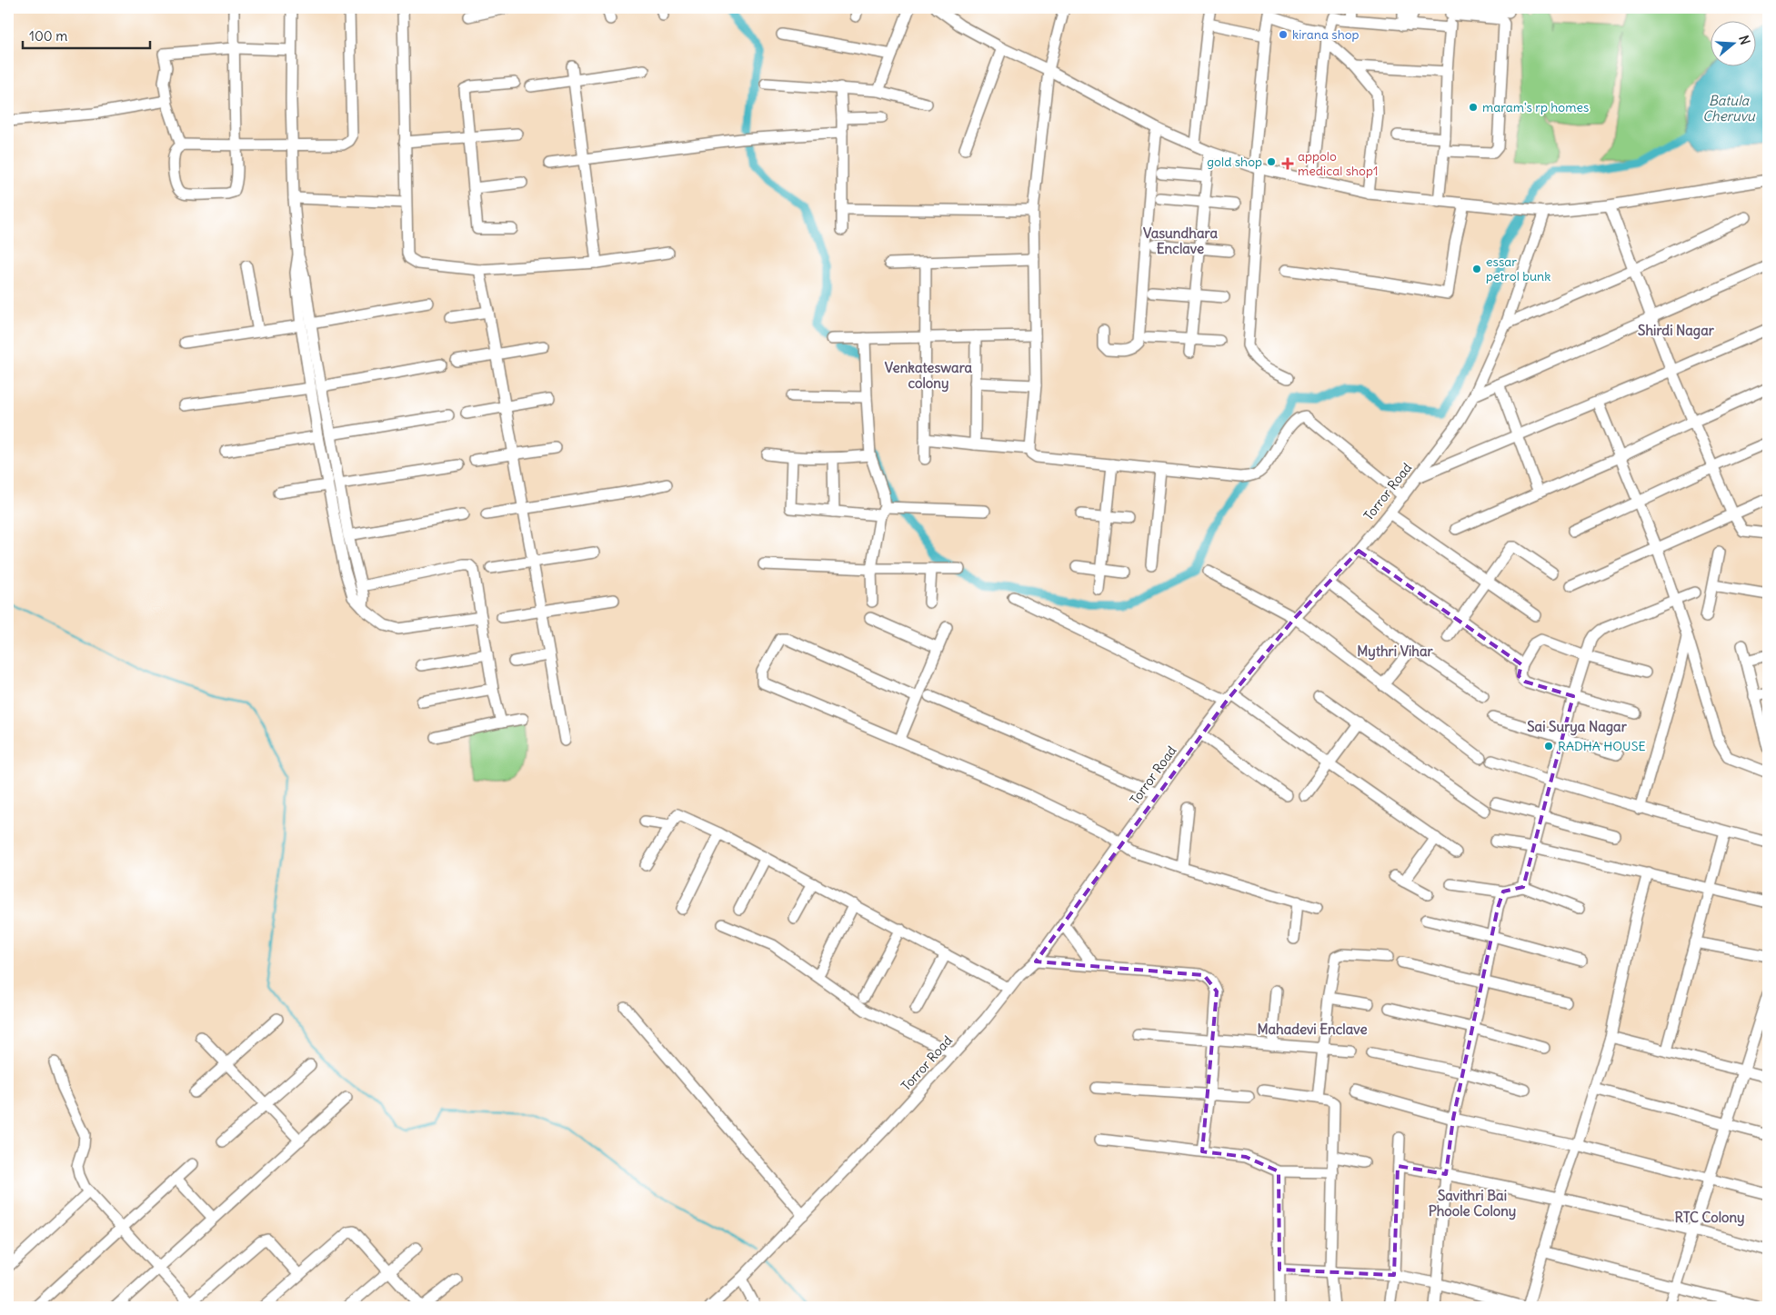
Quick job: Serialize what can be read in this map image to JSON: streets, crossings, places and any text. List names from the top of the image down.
{
  "streets": {
    "street": ["Torror Road"]
  },
  "districts": [
    "Vasundhara Enclave",
    "Shirdi Nagar",
    "Venkateswara colony",
    "Mythri Vihar",
    "Sai Surya Nagar",
    "Mahadevi Enclave",
    "Savithri Bai Phoole Colony",
    "RTC Colony"
  ],
  "water": ["Batula Cheruvu"],
  "places": {
    "other": [
      "kirana shop",
      "maram's rp homes",
      "gold shop",
      "essar petrol bunk",
      "RADHA HOUSE"
    ],
    "health": ["appolo medical shop1"]
  },
  "scale_bar": "100 m",
  "north": "right"
}
